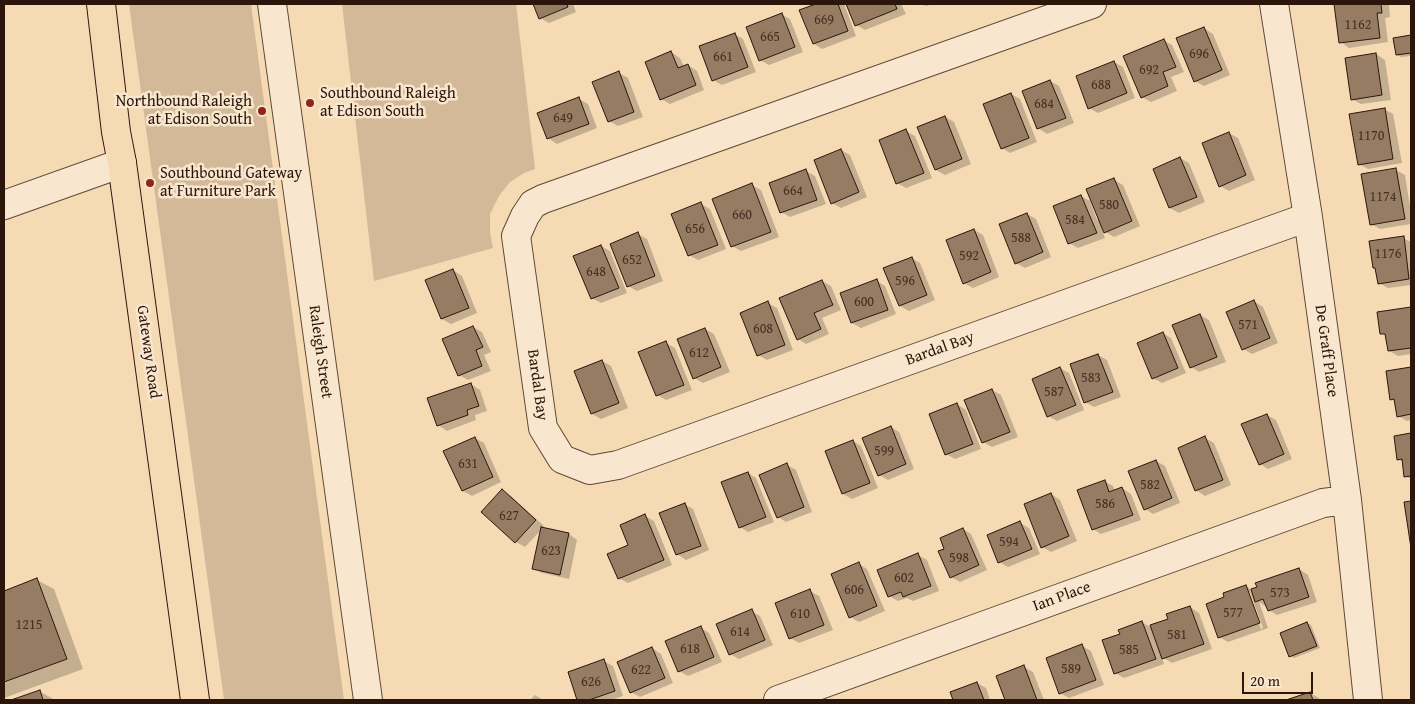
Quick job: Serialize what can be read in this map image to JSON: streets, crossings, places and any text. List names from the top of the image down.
{
  "streets": {
    "main road": ["Gateway Road"],
    "street": [
      "Bardal Bay",
      "De Graff Place",
      "Raleigh Street",
      "Ian Place"
    ]
  },
  "crossings": [
    ["Bardal Bay", "De Graff Place"],
    ["De Graff Place", "Ian Place"]
  ],
  "places": ["Southbound Raleigh at Edison South", "Northbound Raleigh at Edison South", "Southbound Gateway at Furniture Park"],
  "house_numbers": [
    "669",
    "1162",
    "665",
    "696",
    "661",
    "692",
    "688",
    "684",
    "649",
    "1170",
    "664",
    "1174",
    "580",
    "660",
    "584",
    "656",
    "588",
    "1176",
    "592",
    "652",
    "648",
    "596",
    "600",
    "571",
    "608",
    "612",
    "583",
    "587",
    "599",
    "631",
    "582",
    "586",
    "627",
    "594",
    "623",
    "598",
    "602",
    "606",
    "573",
    "577",
    "610",
    "1215",
    "614",
    "581",
    "618",
    "585",
    "589",
    "622",
    "626"
  ],
  "scale_bar": "20 m"
}
